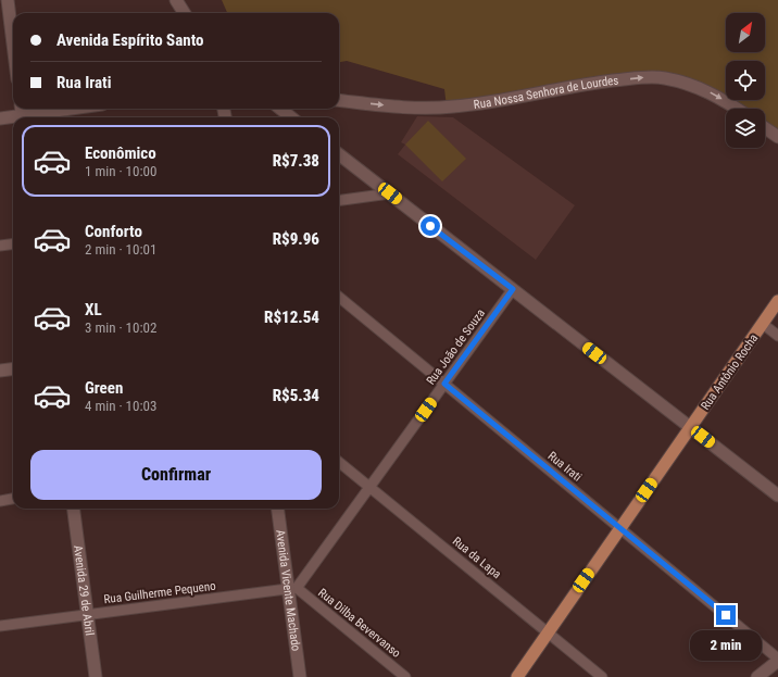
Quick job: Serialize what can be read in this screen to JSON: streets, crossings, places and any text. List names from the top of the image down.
{
  "streets": {
    "main road": [
      "Rua Nossa Senhora de Lourdes",
      "Rua Antônio Rocha",
      "Avenida Vicente Machado",
      "Avenida 29 de Abril"
    ],
    "street": [
      "Rua João de Souza",
      "Rua Irati",
      "Rua da Lapa",
      "Rua Guilherme Pequeno",
      "Rua Dilba Bevervanso"
    ]
  },
  "crossings": [
    ["Rua João de Souza", "Rua Irati"],
    ["Rua João de Souza", "Rua da Lapa"],
    ["Rua João de Souza", "Avenida Vicente Machado"],
    ["Rua João de Souza", "Rua Guilherme Pequeno"],
    ["Rua João de Souza", "Rua Dilba Bevervanso"],
    ["Rua Antônio Rocha", "Rua Irati"],
    ["Rua Antônio Rocha", "Rua da Lapa"],
    ["Avenida Vicente Machado", "Rua Guilherme Pequeno"],
    ["Avenida Vicente Machado", "Rua Dilba Bevervanso"],
    ["Avenida 29 de Abril", "Rua Guilherme Pequeno"],
    ["Rua Guilherme Pequeno", "Rua Dilba Bevervanso"]
  ],
  "one_way": ["Rua Nossa Senhora de Lourdes"],
  "north": "top right",
  "page": {
    "banner": ["Avenida Espírito Santo", "Rua Irati"],
    "list": [
      {
        "name": "Econômico",
        "note": "1 min · 10:00",
        "value": "R$7.38"
      },
      {
        "name": "Conforto",
        "note": "2 min · 10:01",
        "value": "R$9.96"
      },
      {
        "name": "XL",
        "note": "3 min · 10:02",
        "value": "R$12.54"
      },
      {
        "name": "Green",
        "note": "4 min · 10:03",
        "value": "R$5.34"
      }
    ],
    "buttons": "Confirmar",
    "bubble": "2 min"
  }
}
